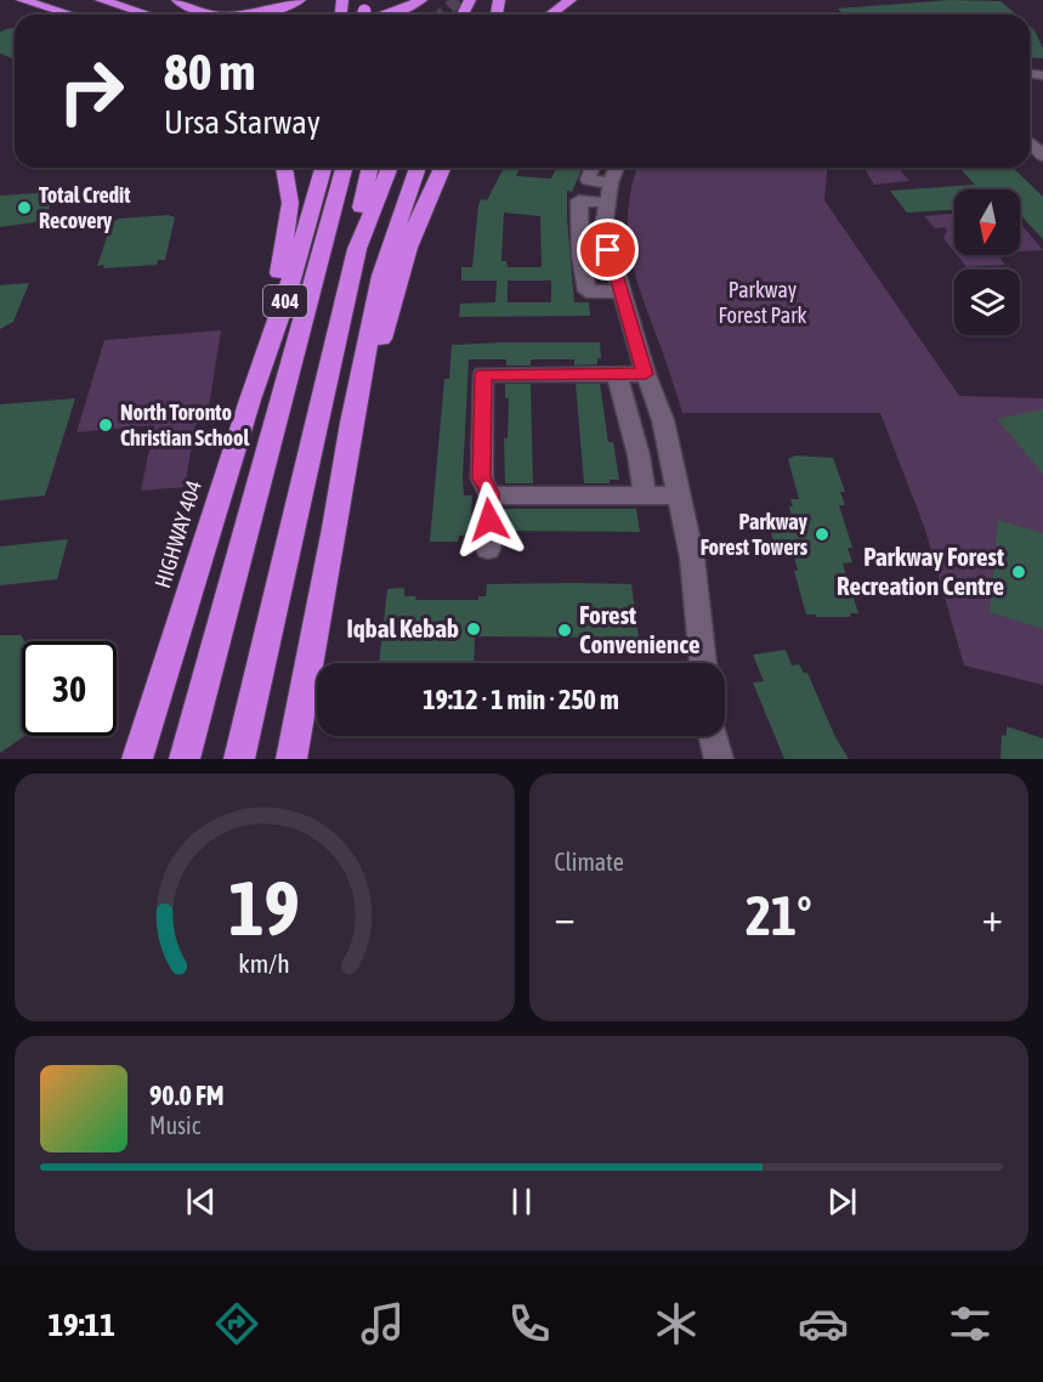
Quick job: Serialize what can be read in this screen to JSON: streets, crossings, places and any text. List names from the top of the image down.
{
  "streets": {
    "highway": ["404", "HIGHWAY 404"]
  },
  "parks": ["Parkway Forest Park"],
  "places": [
    "Total Credit Recovery",
    "North Toronto Christian School",
    "Parkway Forest Towers",
    "Parkway Forest Recreation Centre",
    "Iqbal Kebab",
    "Forest Convenience"
  ],
  "north": "bottom",
  "page": {
    "turn": ["80 m", "Ursa Starway"],
    "limit": "30",
    "trip": "19:12 · 1 min · 250 m",
    "tile": "Climate",
    "heat": ["−", "21°", "+"],
    "song": ["90.0 FM", "Music"],
    "tabs": "19:11",
    "gauge": ["19", "km/h"]
  }
}
